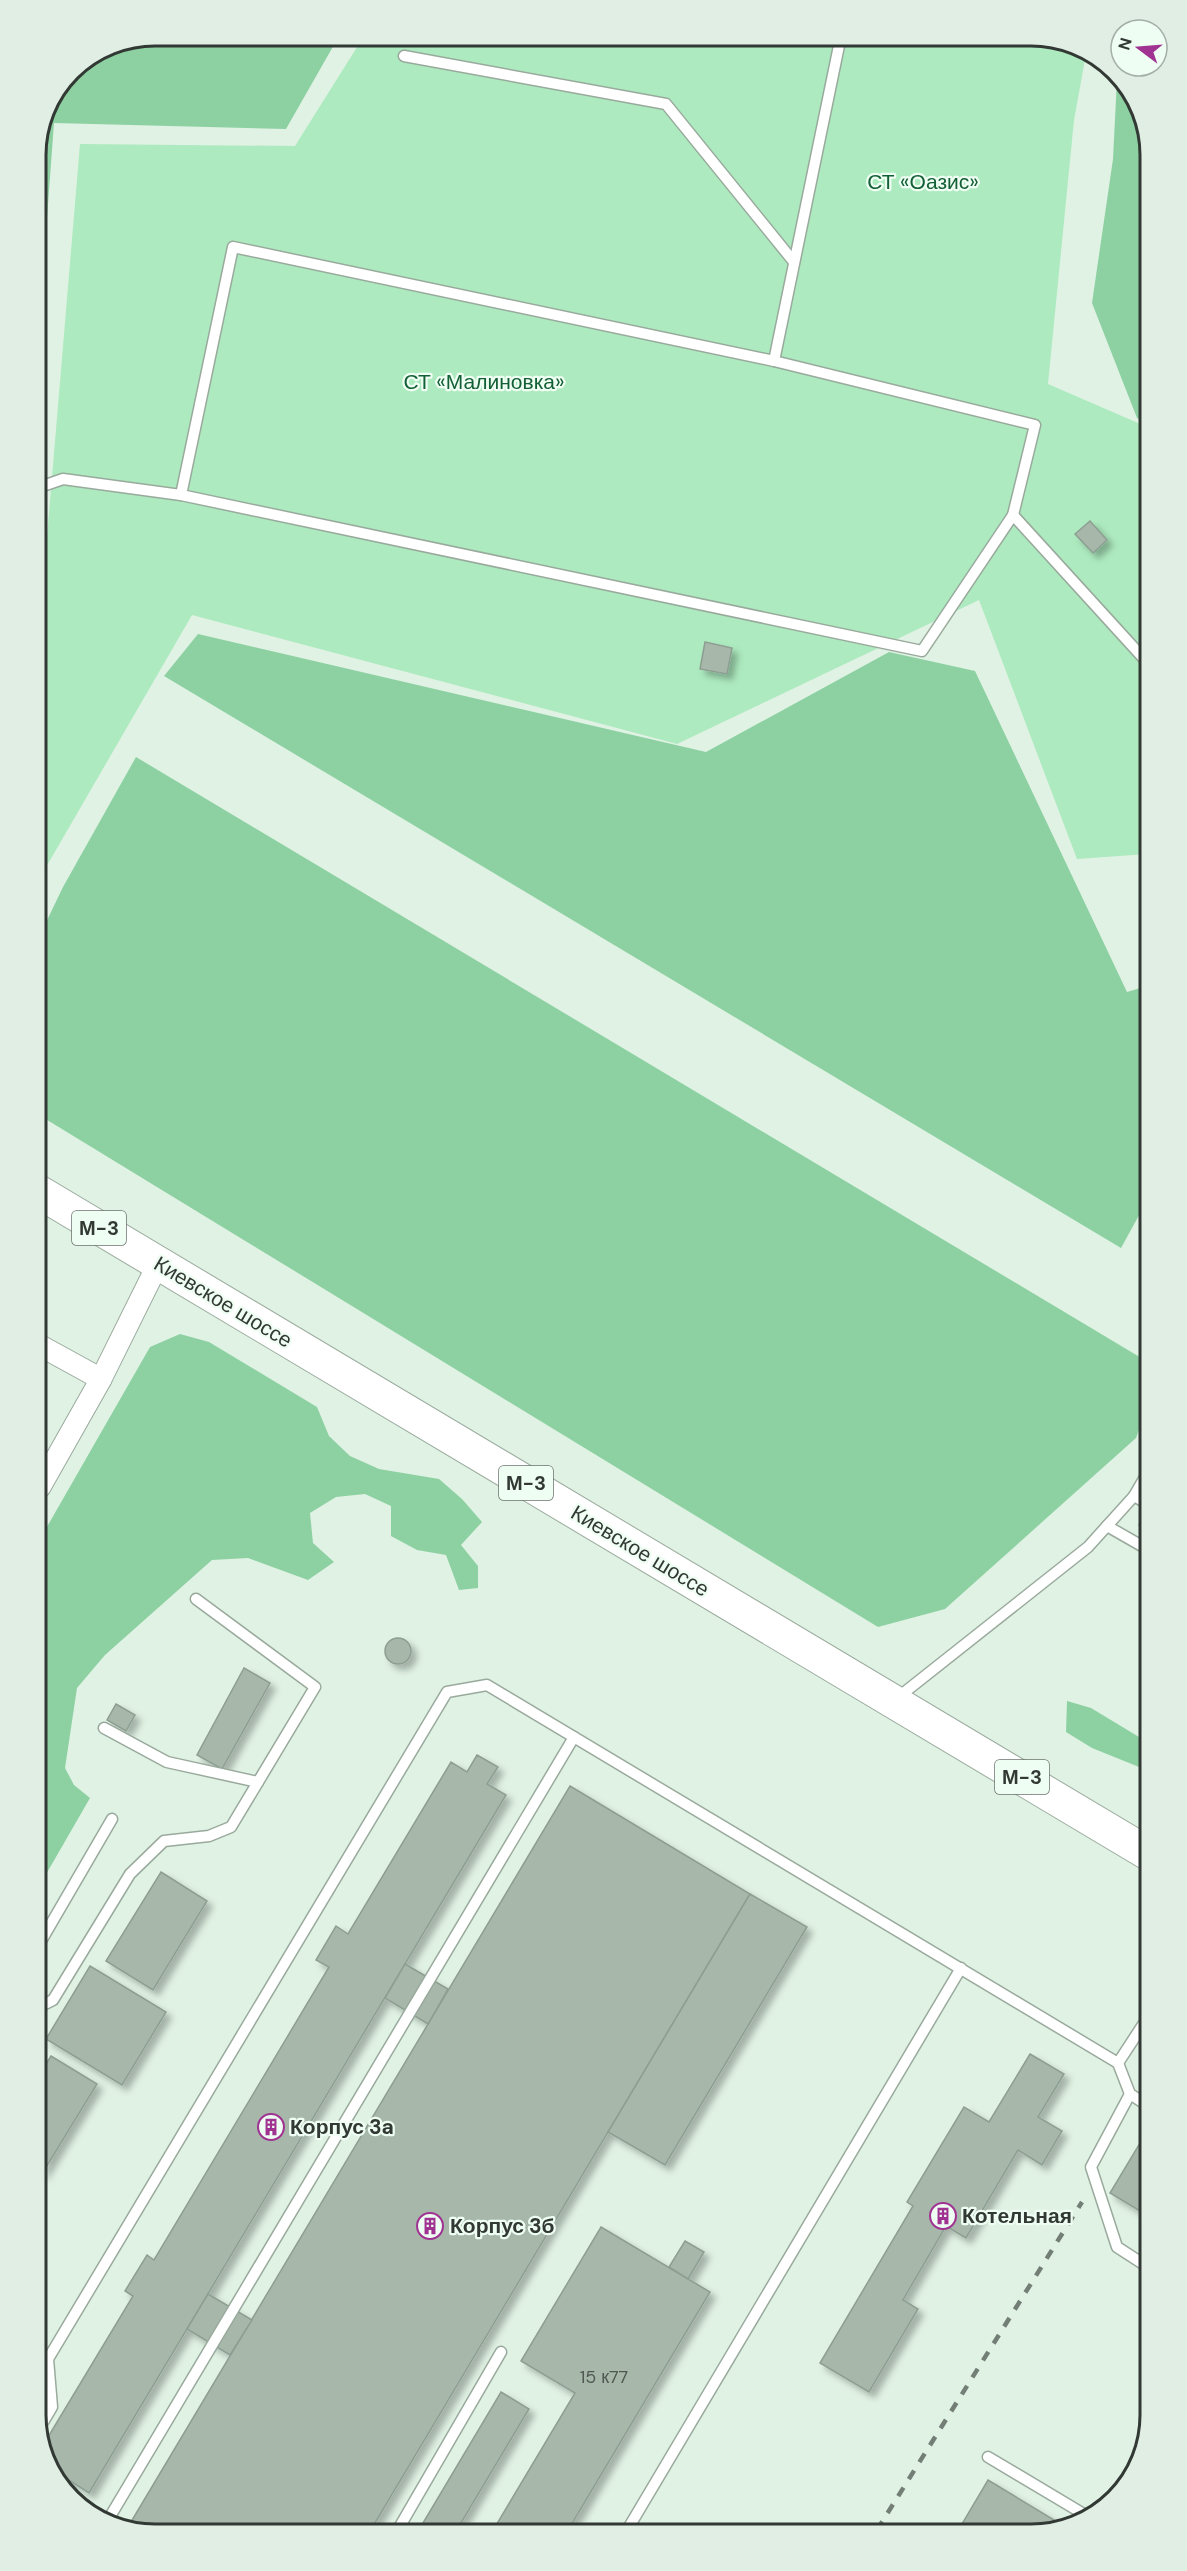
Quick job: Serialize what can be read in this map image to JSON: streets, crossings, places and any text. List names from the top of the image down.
{
  "streets": {
    "highway": ["М-3", "Киевское шоссе"]
  },
  "parks": ["СТ «Оазис»", "СТ «Малиновка»"],
  "places": {
    "building": ["Корпус 3a", "Котельная", "Корпус 3б"]
  },
  "house_numbers": ["15 к77"],
  "north": "left"
}
